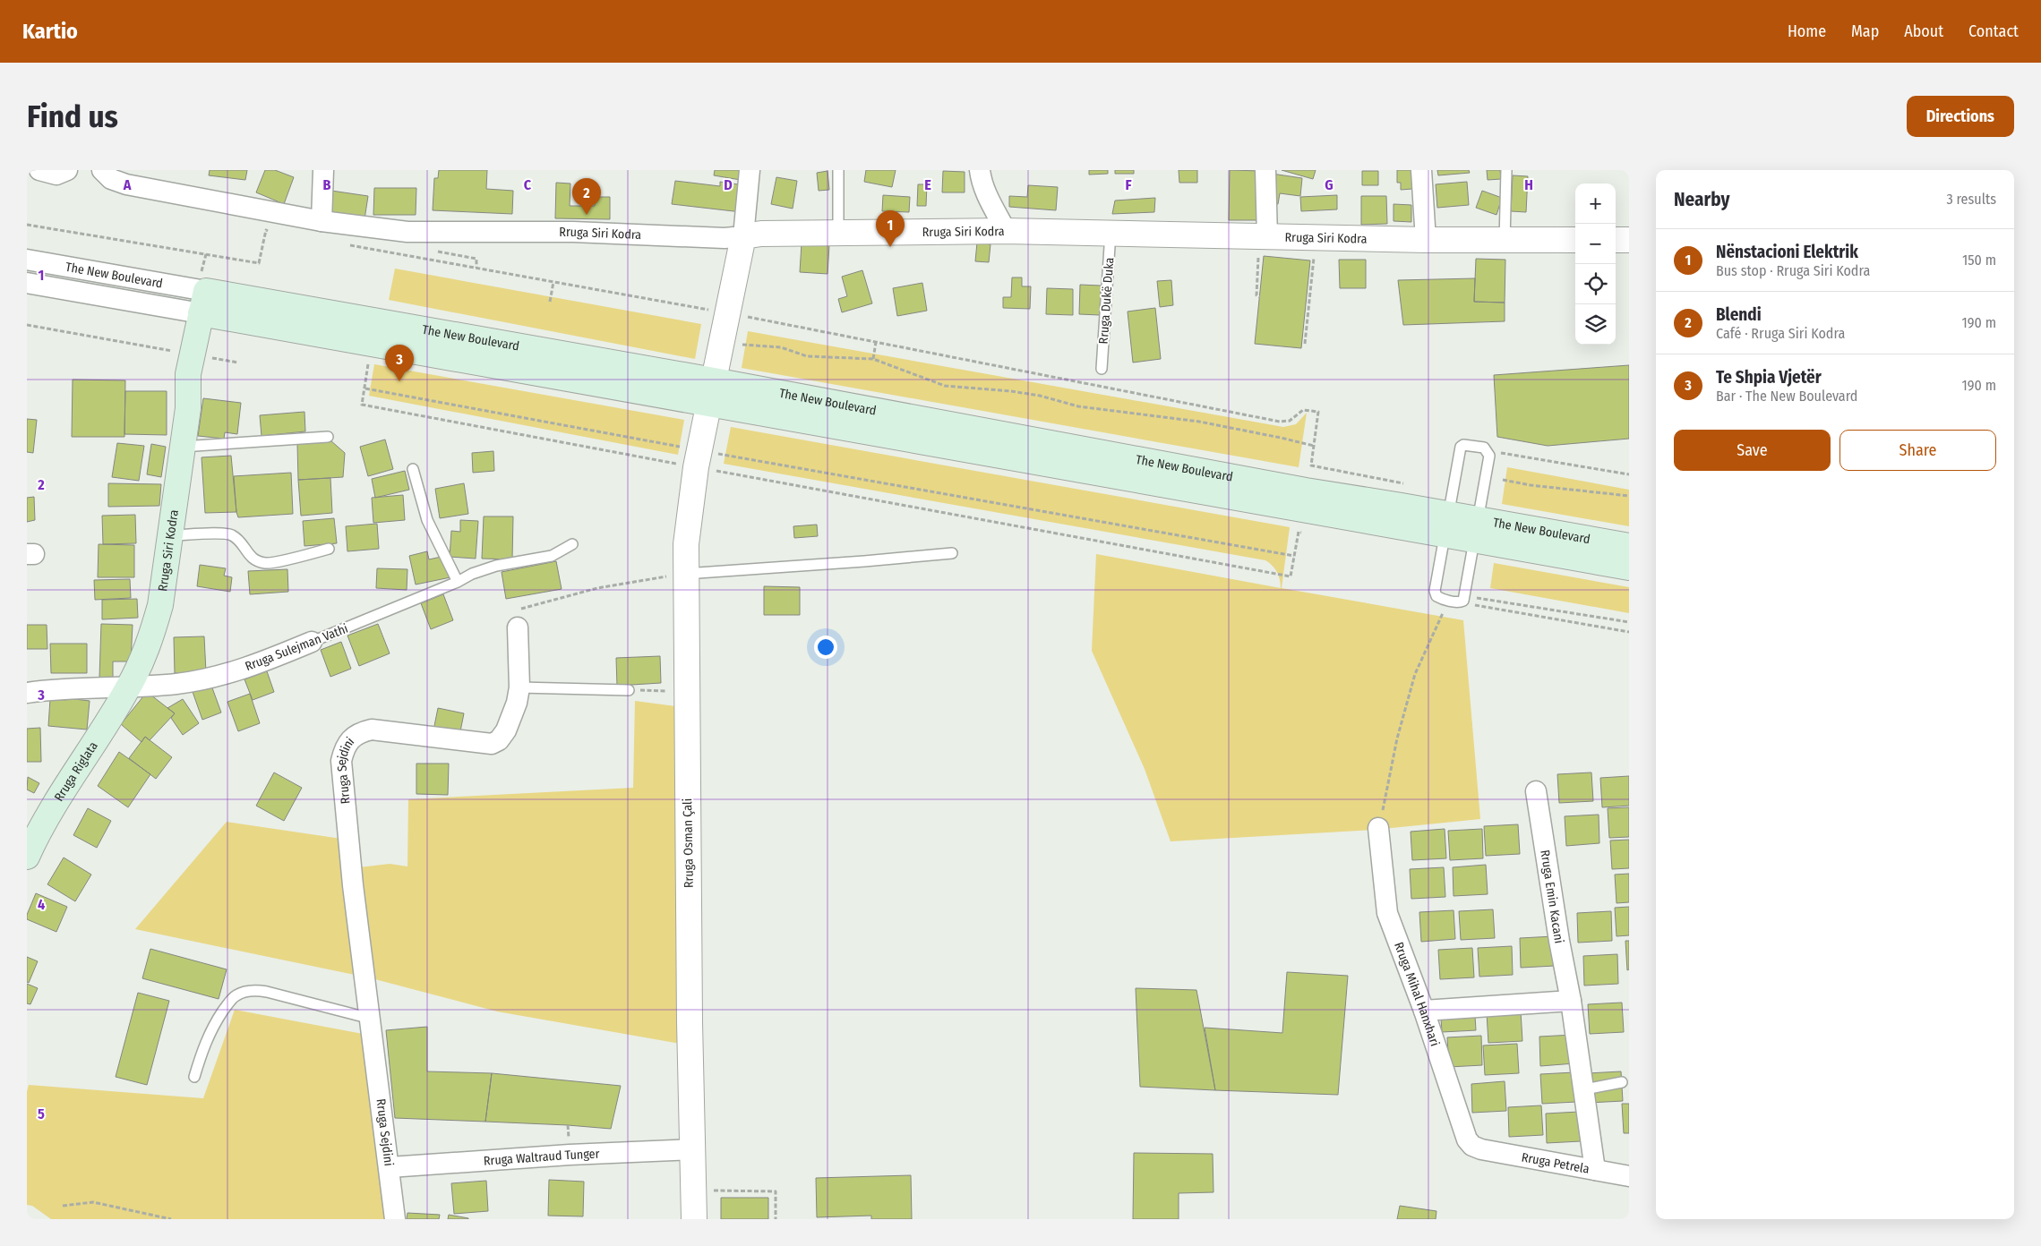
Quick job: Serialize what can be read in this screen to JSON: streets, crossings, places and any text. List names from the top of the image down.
{
  "streets": {
    "main road": ["Rruga Siri Kodra", "The New Boulevard", "Rruga Riglata"],
    "street": [
      "Rruga Sulejman Vathi",
      "Rruga Sejdini",
      "Rruga Osman Çali",
      "Rruga Emin Kacani",
      "Rruga Mihal Hanxhari",
      "Rruga Waltraud Tunger",
      "Rruga Petrela"
    ],
    "lane": ["Rruga Dukë Duka"]
  },
  "crossings": [
    ["Rruga Siri Kodra", "The New Boulevard"],
    ["Rruga Siri Kodra", "Rruga Dukë Duka"],
    ["Rruga Siri Kodra", "Rruga Sulejman Vathi"],
    ["Rruga Siri Kodra", "Rruga Riglata"],
    ["Rruga Siri Kodra", "Rruga Osman Çali"],
    ["The New Boulevard", "Rruga Osman Çali"],
    ["Rruga Sulejman Vathi", "Rruga Riglata"],
    ["Rruga Sejdini", "Rruga Waltraud Tunger"],
    ["Rruga Osman Çali", "Rruga Waltraud Tunger"],
    ["Rruga Emin Kacani", "Rruga Petrela"],
    ["Rruga Mihal Hanxhari", "Rruga Petrela"]
  ],
  "page": {
    "header": "Kartio",
    "nav": [
      "Home",
      "Map",
      "About",
      "Contact"
    ],
    "buttons": [
      "Directions",
      ["Save", "Share"]
    ],
    "title": "Find us",
    "heading": ["Nearby", "3 results"],
    "pins": ["2", "1", "3"],
    "map_buttons": ["+", "−"],
    "list": [
      {
        "mark": "1",
        "name": "Nënstacioni Elektrik",
        "note": "Bus stop · Rruga Siri Kodra",
        "value": "150 m"
      },
      {
        "mark": "2",
        "name": "Blendi",
        "note": "Café · Rruga Siri Kodra",
        "value": "190 m"
      },
      {
        "mark": "3",
        "name": "Te Shpia Vjetër",
        "note": "Bar · The New Boulevard",
        "value": "190 m"
      }
    ]
  },
  "grid": {
    "columns": [
      "A",
      "B",
      "C",
      "D",
      "E",
      "F",
      "G",
      "H"
    ],
    "rows": [
      "1",
      "2",
      "3",
      "4",
      "5"
    ]
  }
}
